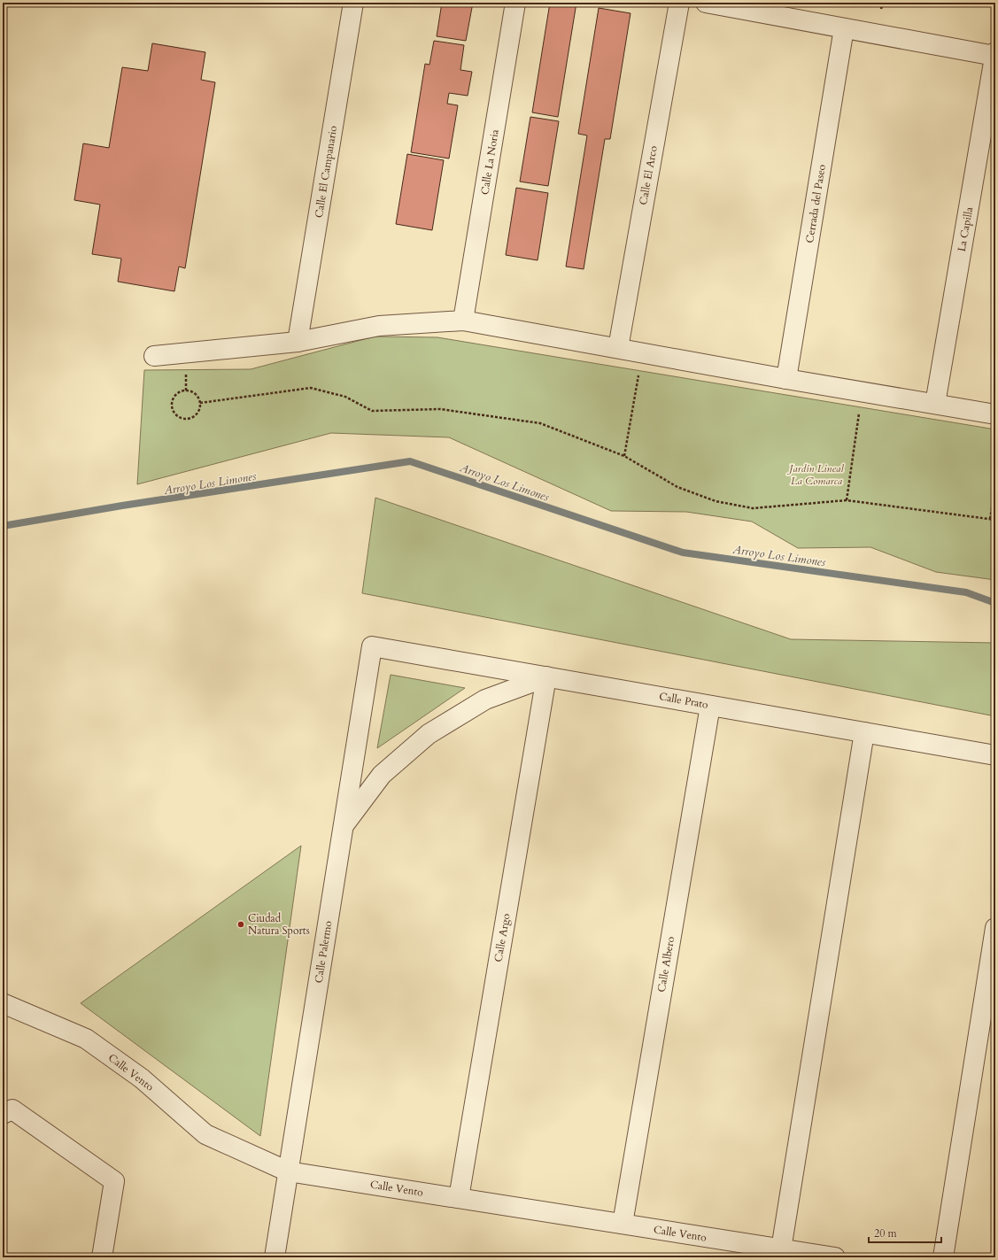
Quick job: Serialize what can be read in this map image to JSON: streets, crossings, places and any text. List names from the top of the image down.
{
  "streets": {
    "street": [
      "Calle La Noria",
      "Calle El Campanario",
      "Calle El Arco",
      "Cerrada del Paseo",
      "La Capilla",
      "Calle Prato",
      "Calle Argo",
      "Calle Palermo",
      "Calle Albero",
      "Calle Vento"
    ]
  },
  "crossings": [
    ["Cerrada del Paseo", "La Capilla"],
    ["Calle Prato", "Calle Argo"],
    ["Calle Prato", "Calle Palermo"],
    ["Calle Prato", "Calle Albero"],
    ["Calle Argo", "Calle Vento"],
    ["Calle Palermo", "Calle Vento"],
    ["Calle Albero", "Calle Vento"]
  ],
  "water": ["Arroyo Los Limones"],
  "parks": ["Jardín Lineal La Comarca"],
  "places": ["Ciudad Natura Sports"],
  "scale_bar": "20 m"
}
